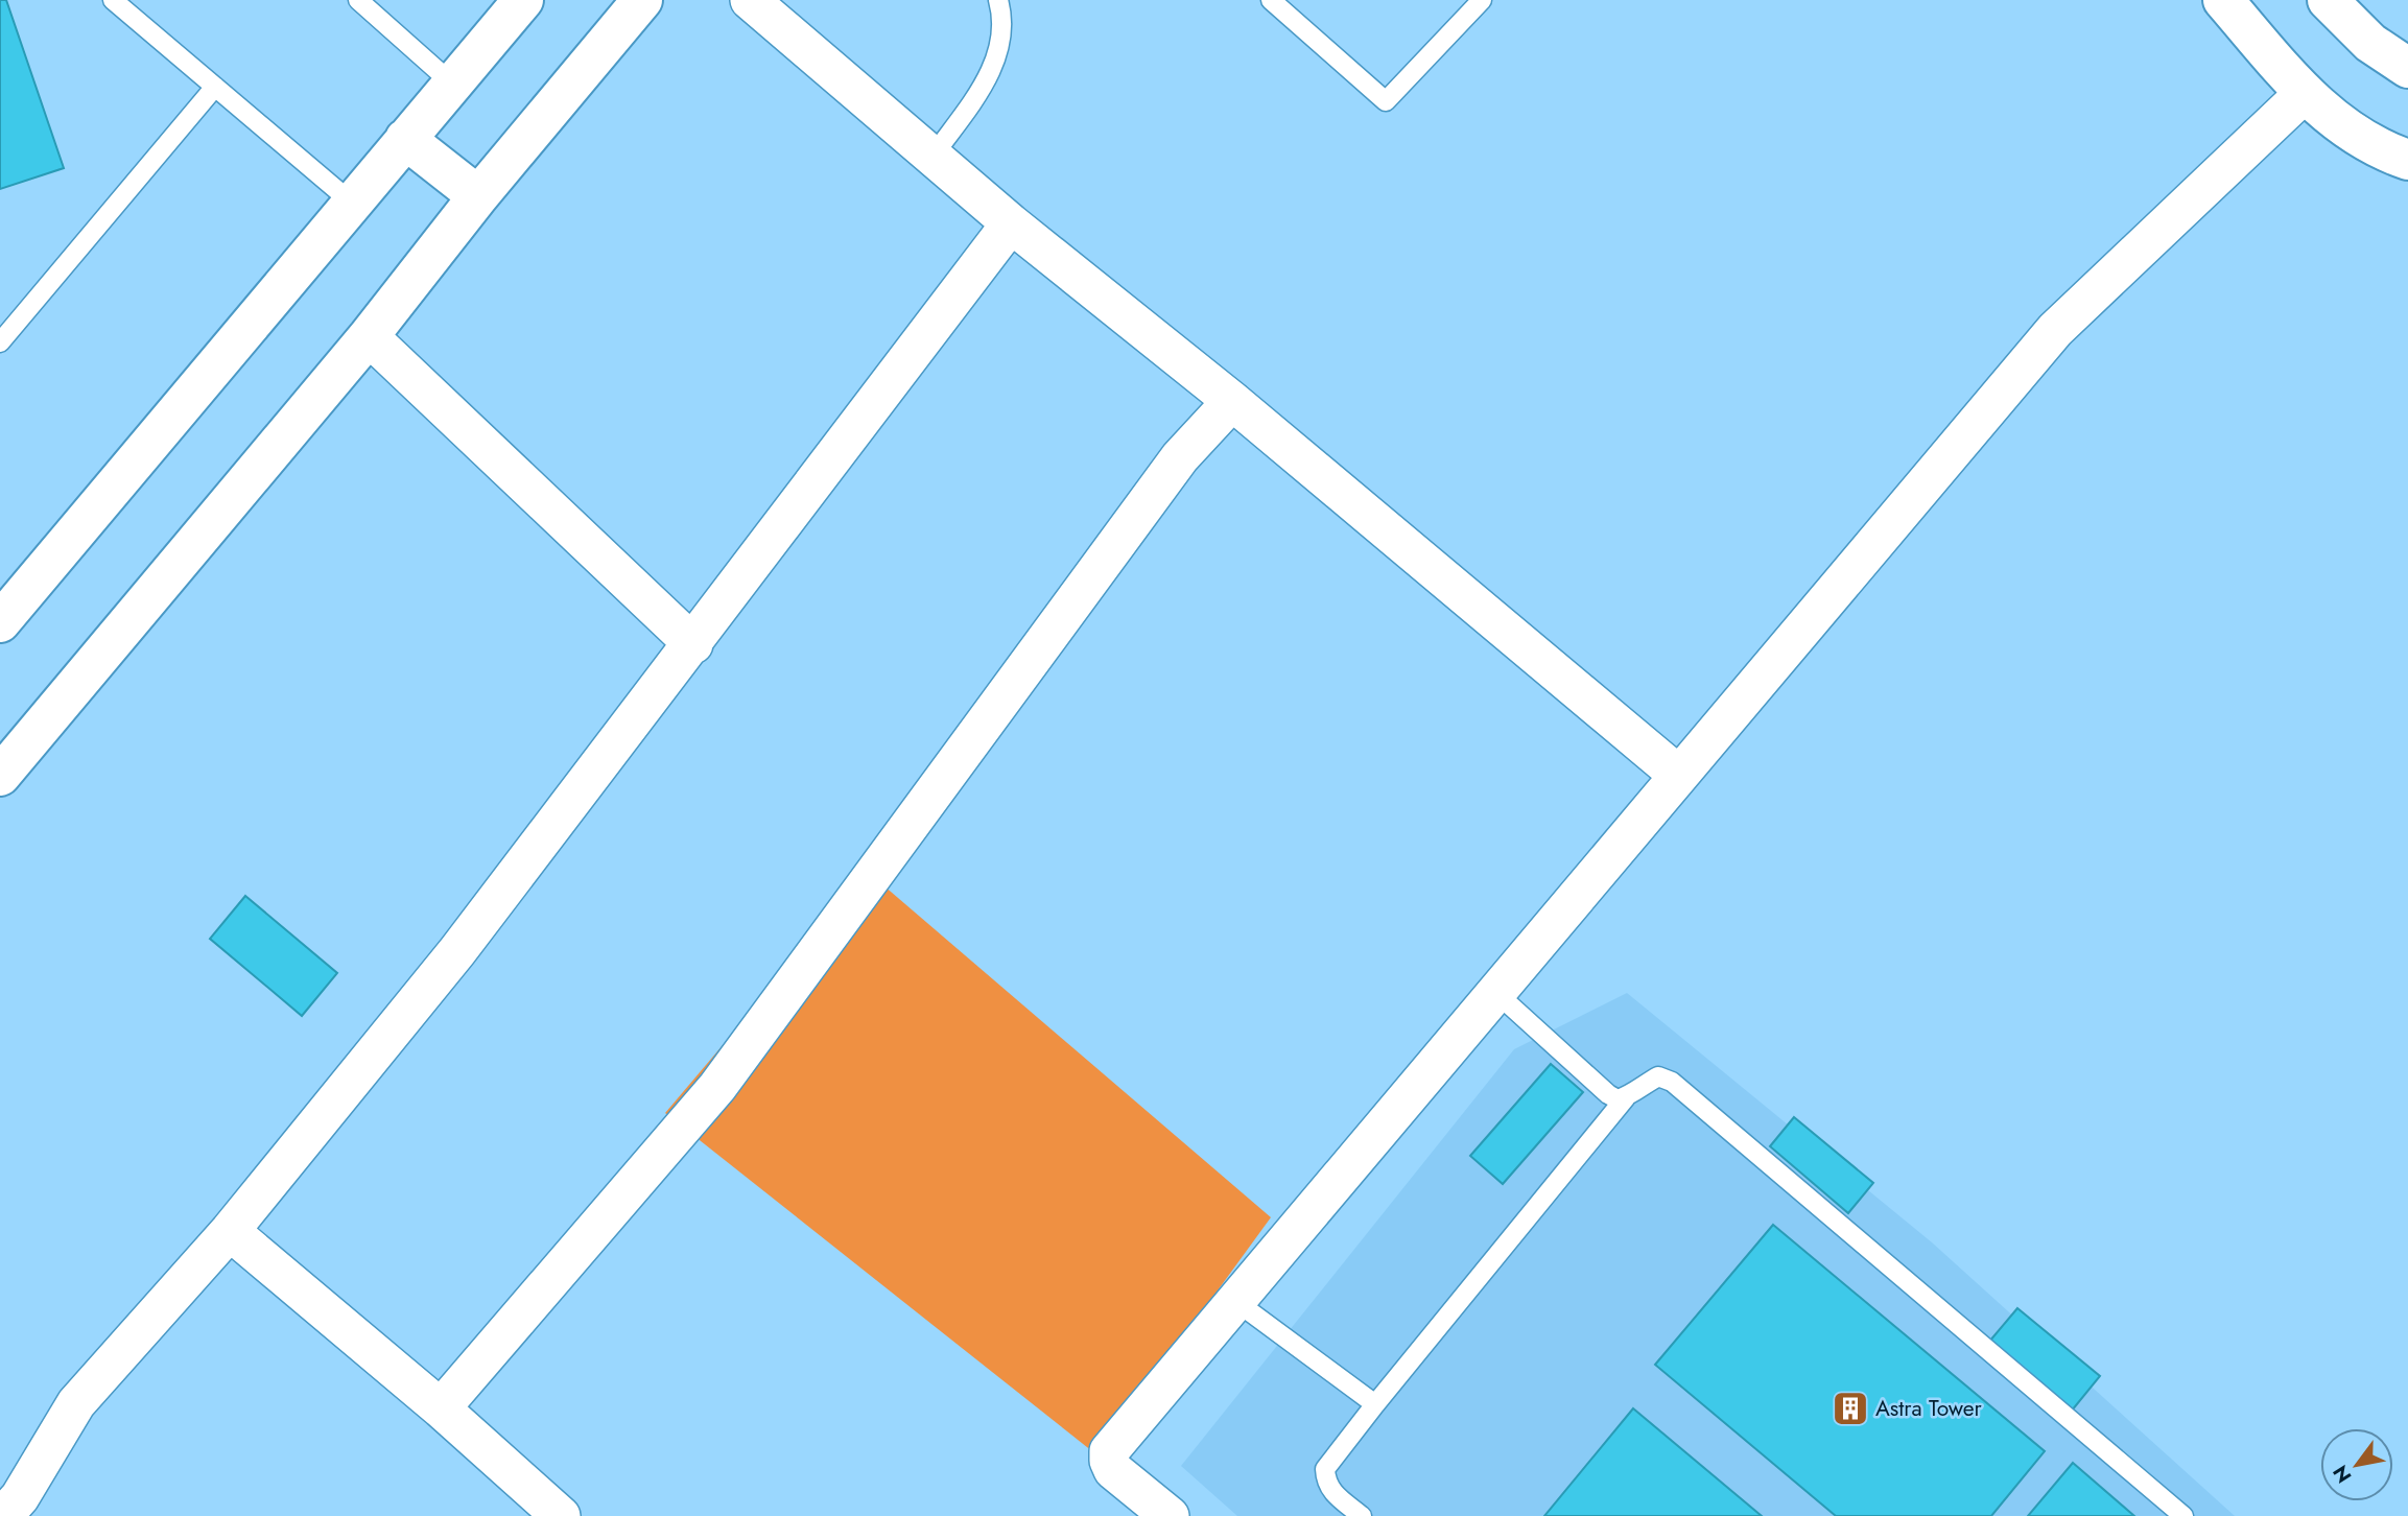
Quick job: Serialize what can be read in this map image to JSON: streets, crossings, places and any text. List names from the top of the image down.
{
  "places": {
    "building": ["Astra Tower"]
  },
  "north": "bottom left"
}
